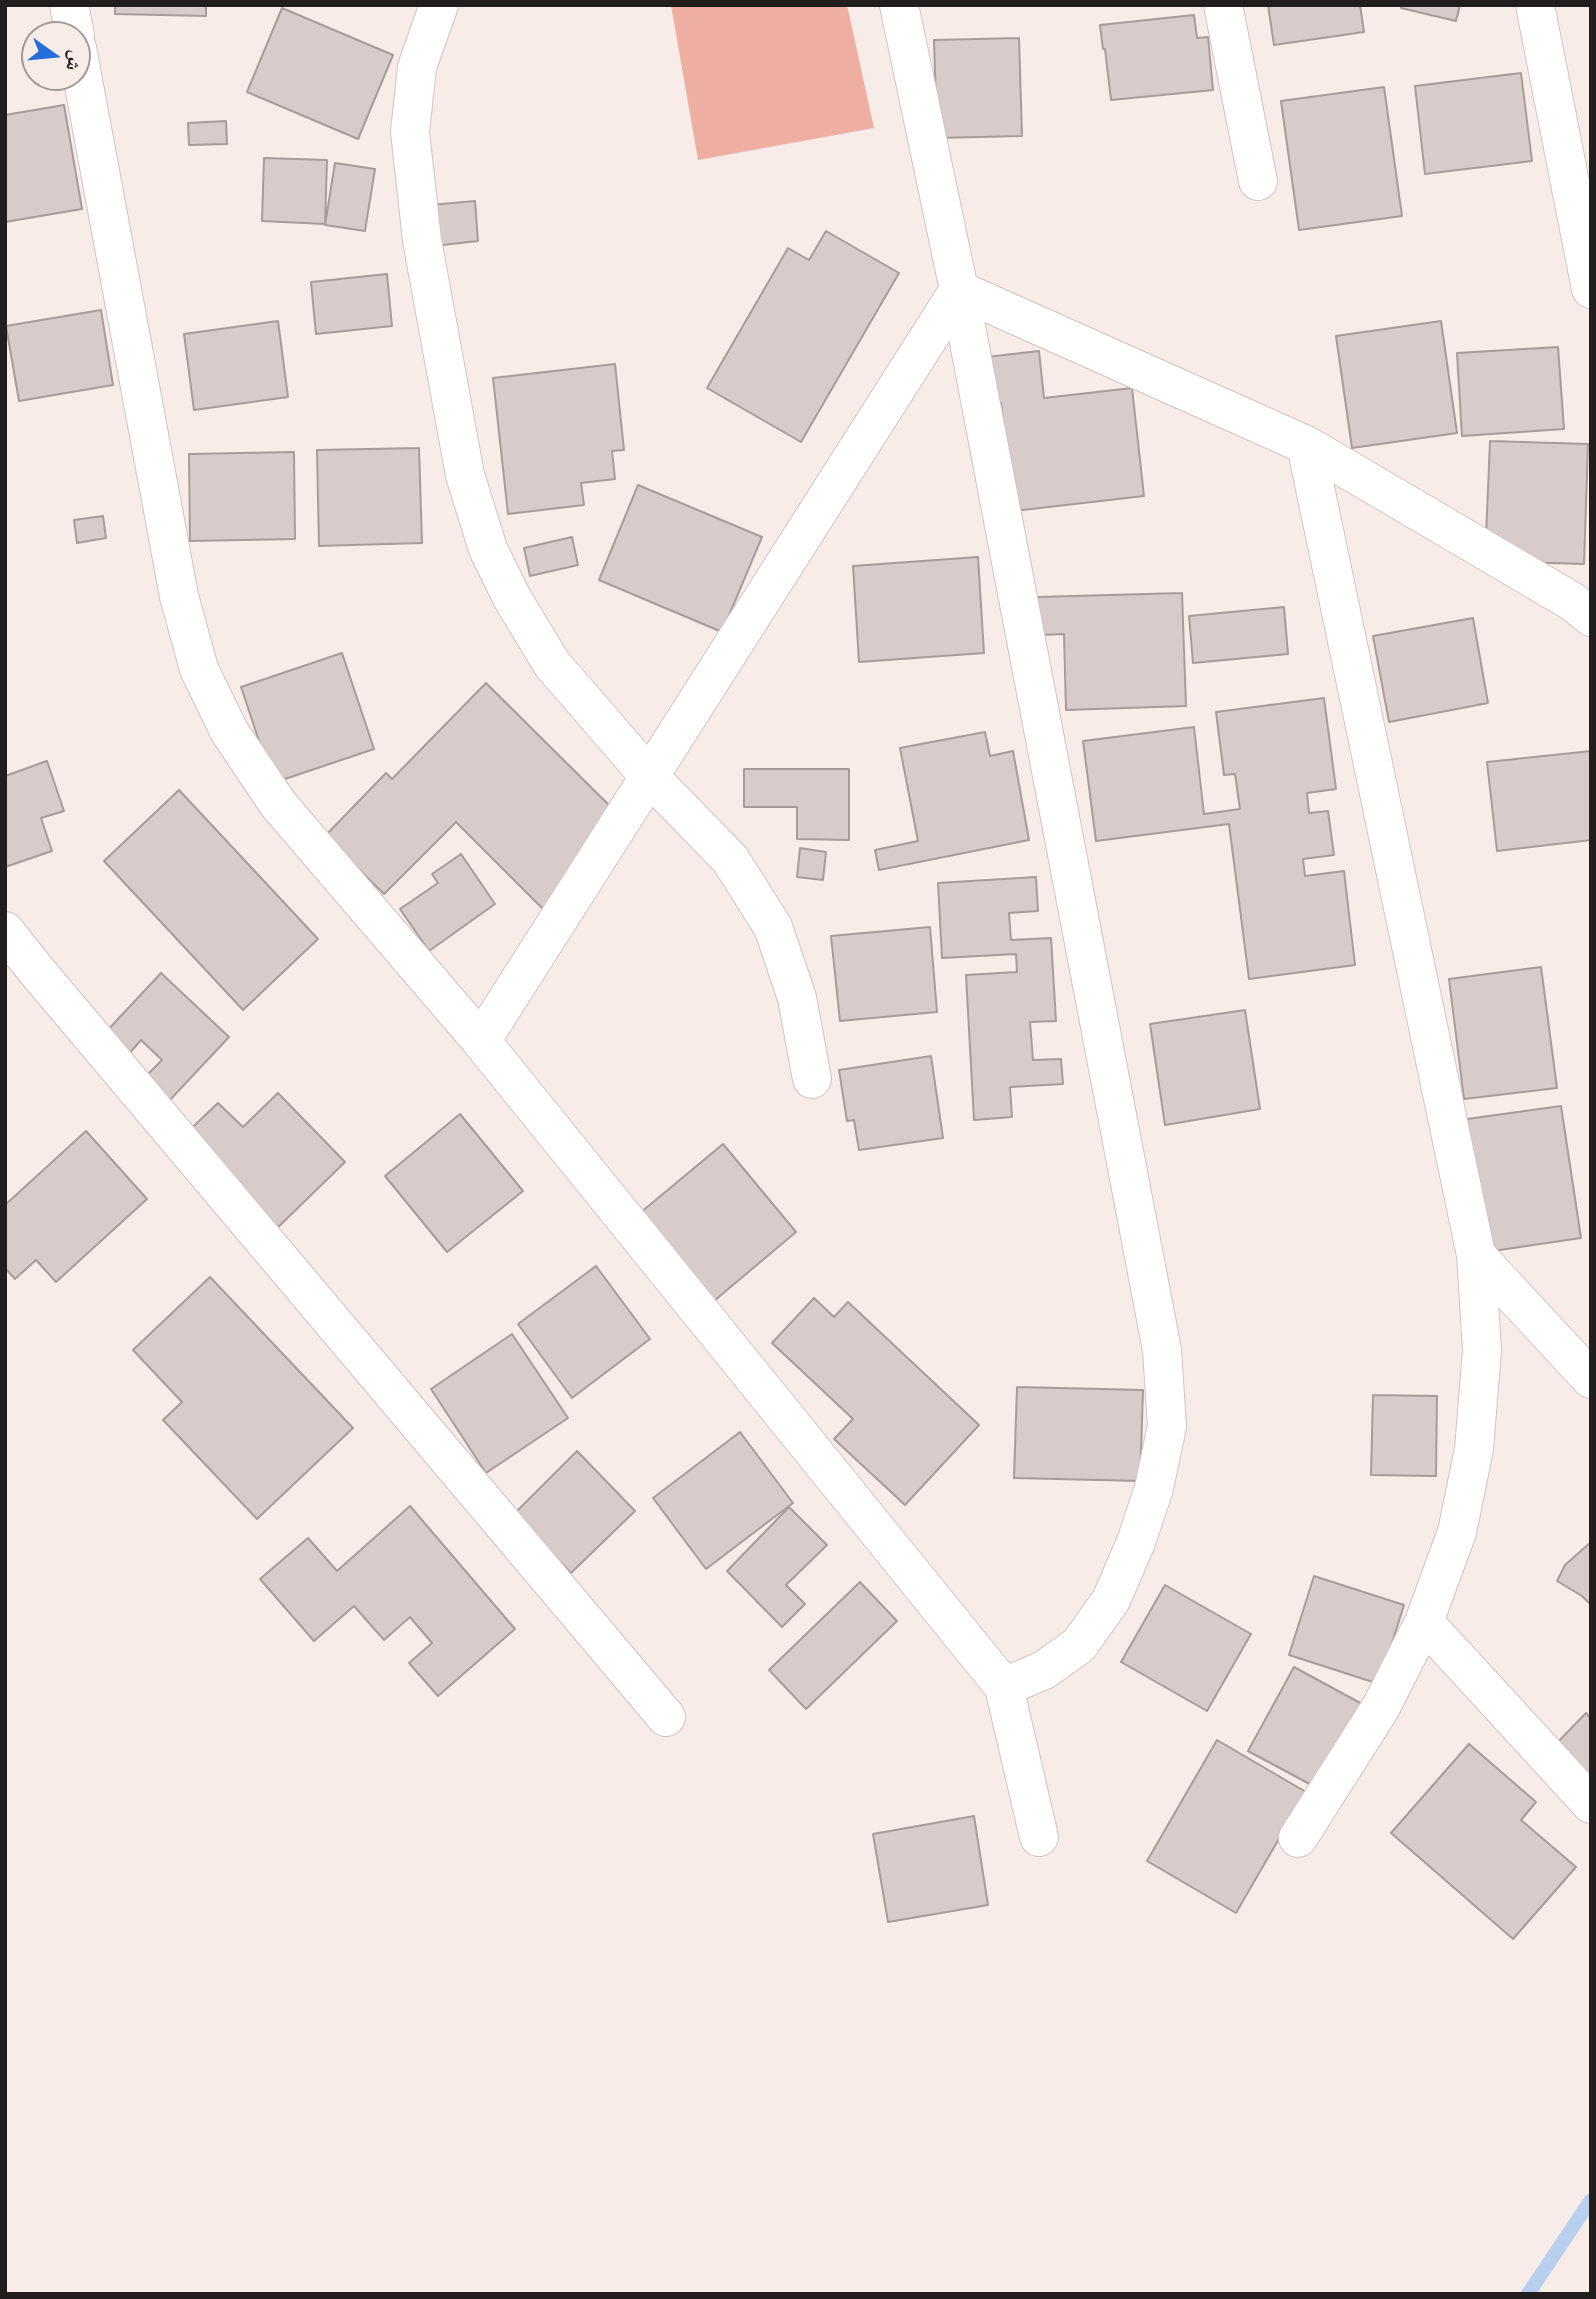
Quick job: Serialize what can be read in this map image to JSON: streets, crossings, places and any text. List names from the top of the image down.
{
  "north": "right"
}
